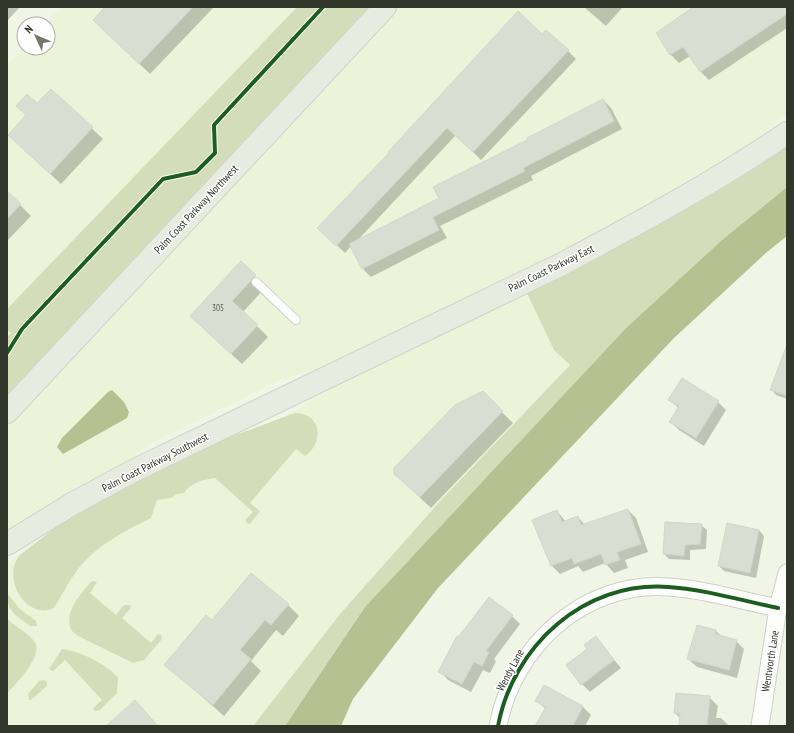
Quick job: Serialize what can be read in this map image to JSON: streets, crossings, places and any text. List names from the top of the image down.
{
  "streets": {
    "main road": ["Palm Coast Parkway Northwest", "Palm Coast Parkway East", "Palm Coast Parkway Southwest"],
    "street": ["Wentworth Lane", "Wendy Lane"]
  },
  "crossings": [
    ["Palm Coast Parkway East", "Palm Coast Parkway Southwest"],
    ["Wentworth Lane", "Wendy Lane"]
  ],
  "house_numbers": ["305"],
  "north": "top left"
}
